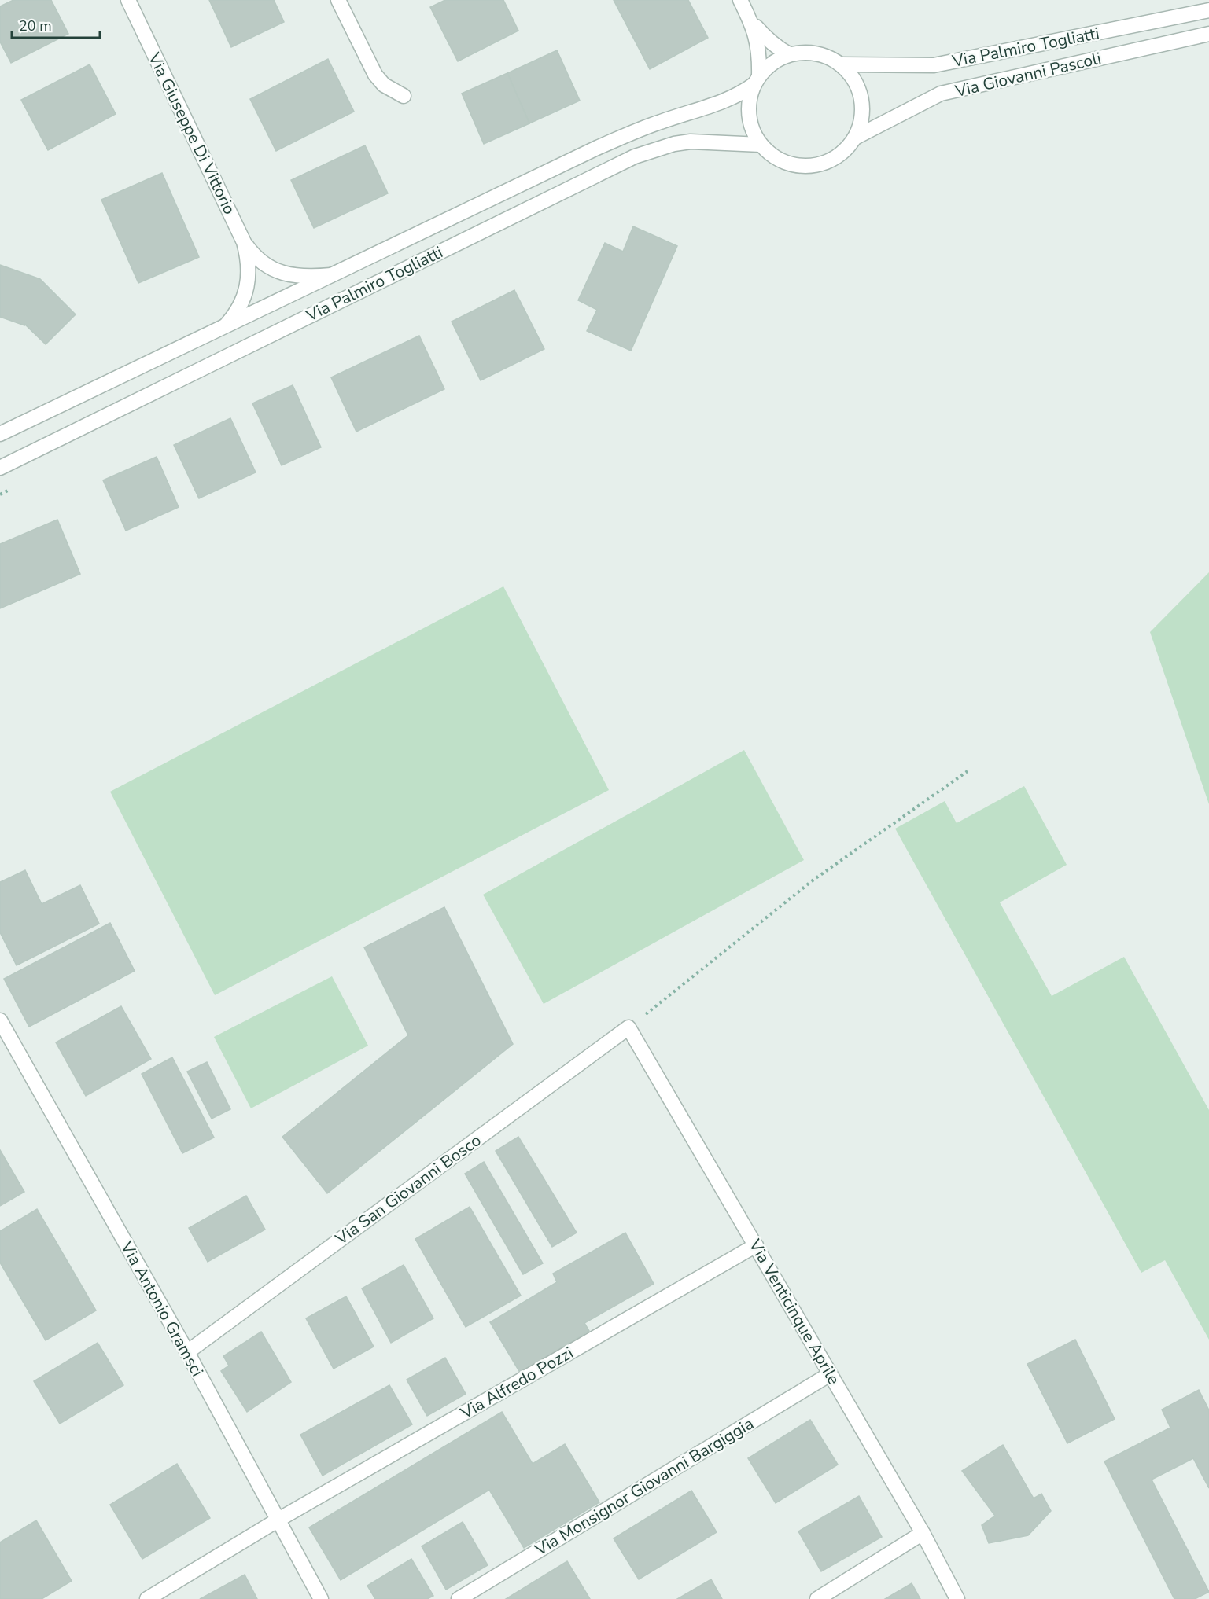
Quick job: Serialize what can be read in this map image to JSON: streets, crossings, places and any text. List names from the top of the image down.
{
  "streets": {
    "street": [
      "Via Palmiro Togliatti",
      "Via Giovanni Pascoli",
      "Via Giuseppe Di Vittorio",
      "Via San Giovanni Bosco",
      "Via Antonio Gramsci",
      "Via Venticinque Aprile",
      "Via Alfredo Pozzi",
      "Via Monsignor Giovanni Bargiggia"
    ]
  },
  "crossings": [
    ["Via Palmiro Togliatti", "Via Giovanni Pascoli"],
    ["Via San Giovanni Bosco", "Via Antonio Gramsci"],
    ["Via San Giovanni Bosco", "Via Venticinque Aprile"],
    ["Via Antonio Gramsci", "Via Alfredo Pozzi"],
    ["Via Venticinque Aprile", "Via Alfredo Pozzi"],
    ["Via Venticinque Aprile", "Via Monsignor Giovanni Bargiggia"]
  ],
  "scale_bar": "20 m"
}
